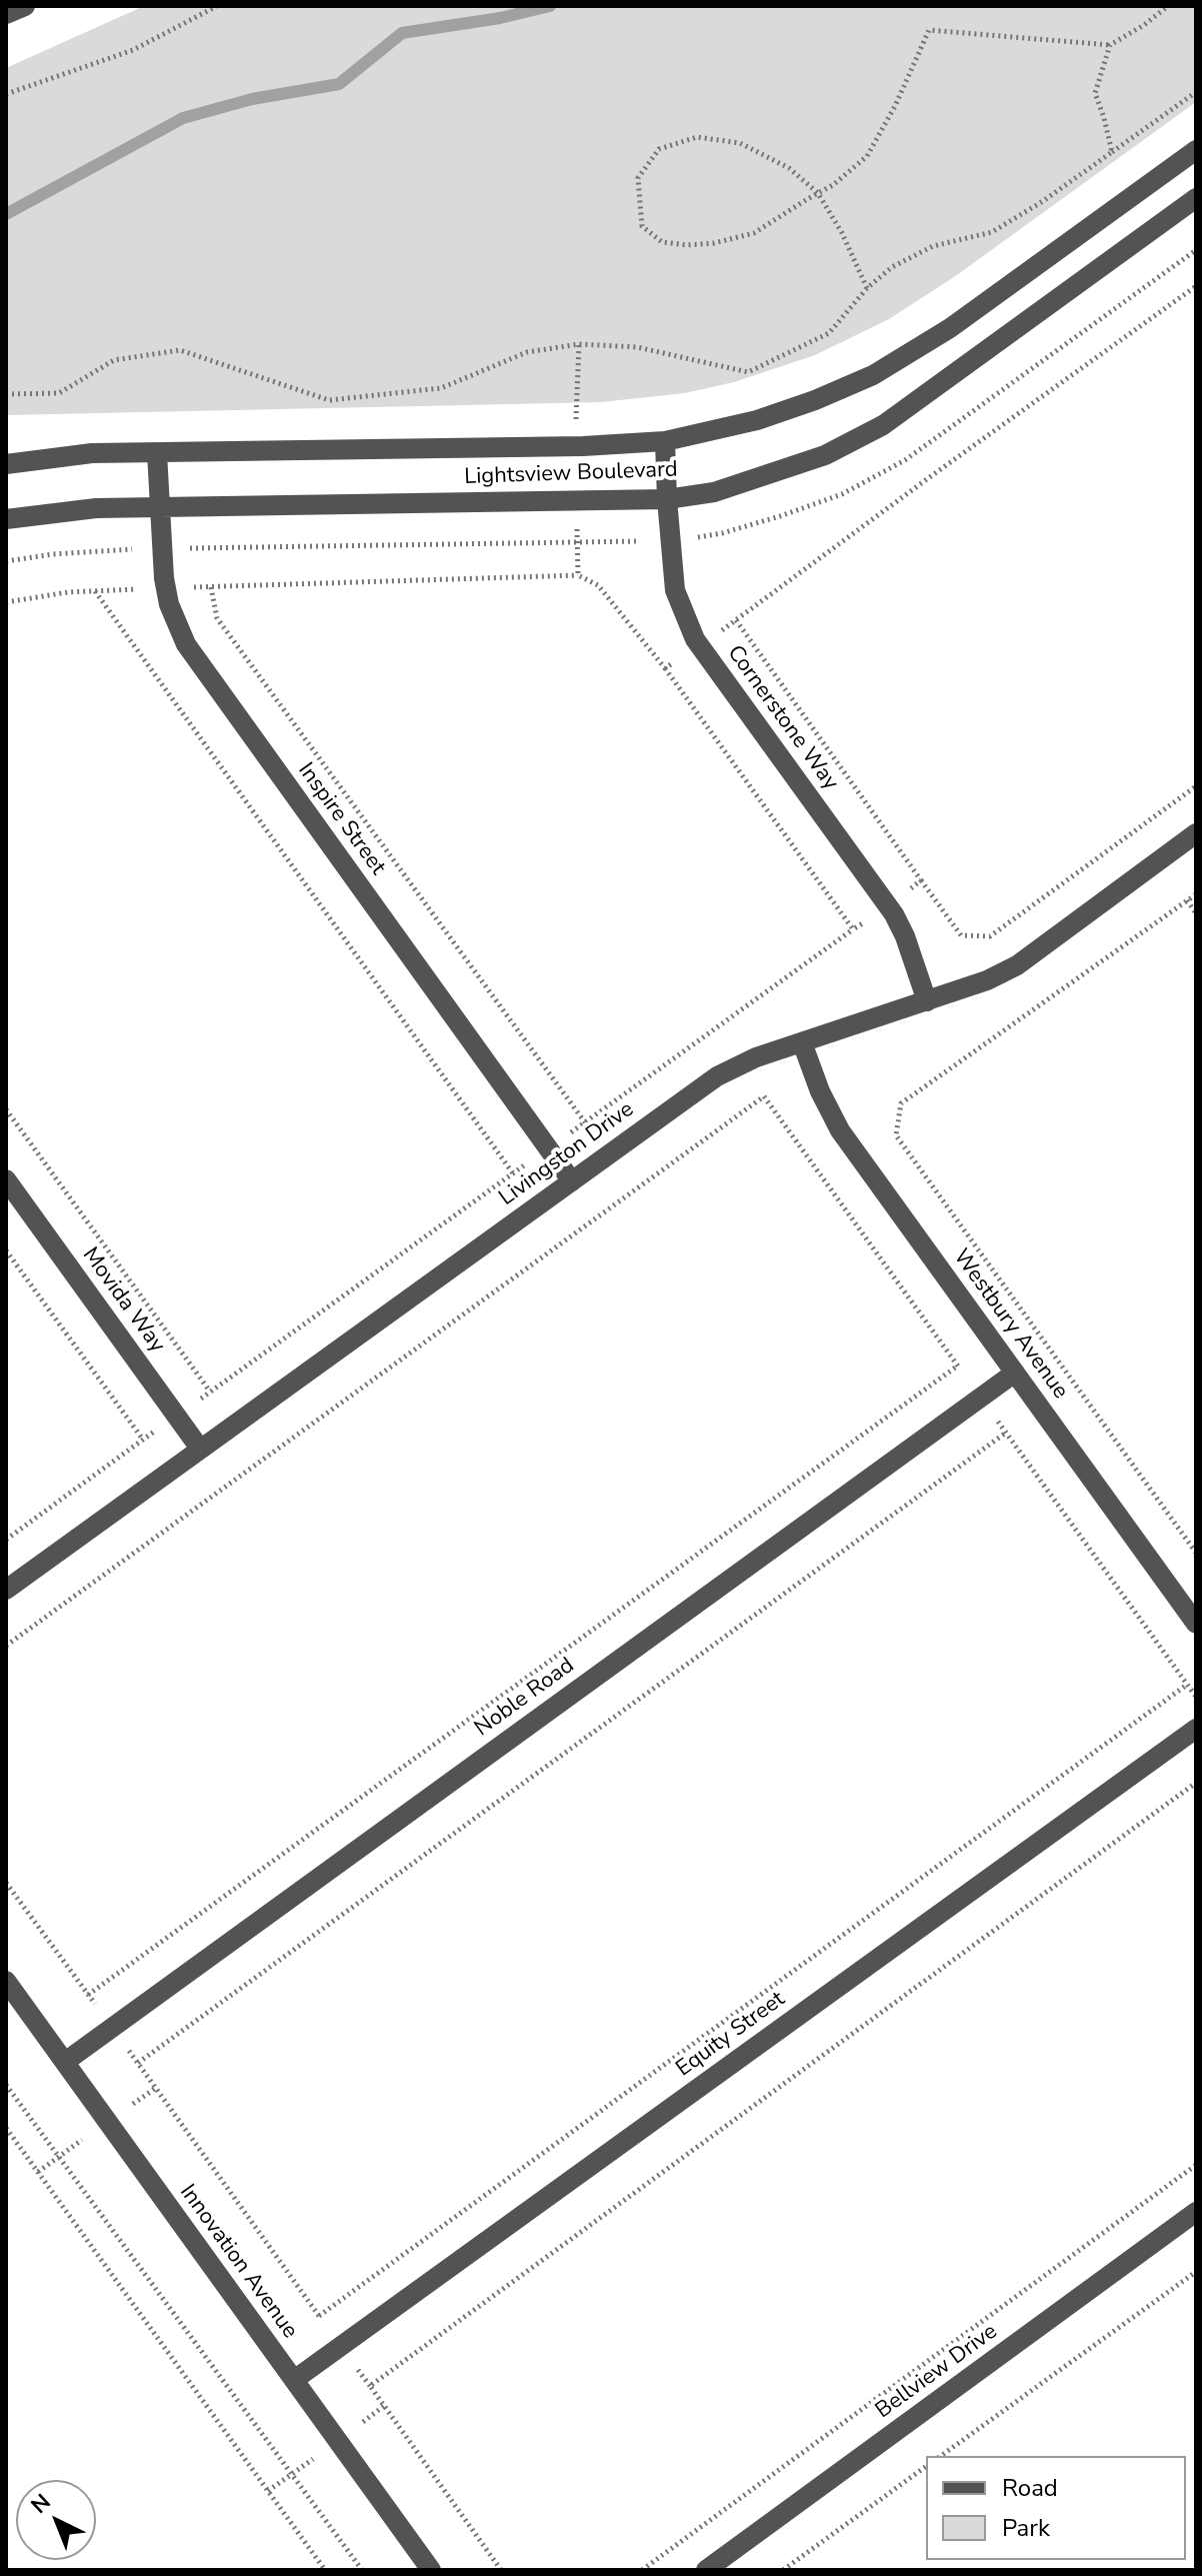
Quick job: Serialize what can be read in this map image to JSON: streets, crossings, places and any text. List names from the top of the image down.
{
  "streets": {
    "street": [
      "Lightsview Boulevard",
      "Cornerstone Way",
      "Inspire Street",
      "Livingston Drive",
      "Movida Way",
      "Westbury Avenue",
      "Noble Road",
      "Equity Street",
      "Innovation Avenue",
      "Bellview Drive"
    ]
  },
  "crossings": [
    ["Lightsview Boulevard", "Cornerstone Way"],
    ["Lightsview Boulevard", "Inspire Street"],
    ["Cornerstone Way", "Livingston Drive"],
    ["Inspire Street", "Livingston Drive"],
    ["Livingston Drive", "Movida Way"],
    ["Livingston Drive", "Westbury Avenue"],
    ["Westbury Avenue", "Noble Road"],
    ["Noble Road", "Innovation Avenue"],
    ["Equity Street", "Innovation Avenue"]
  ],
  "legend": ["Road", "Park"],
  "north": "top left"
}
